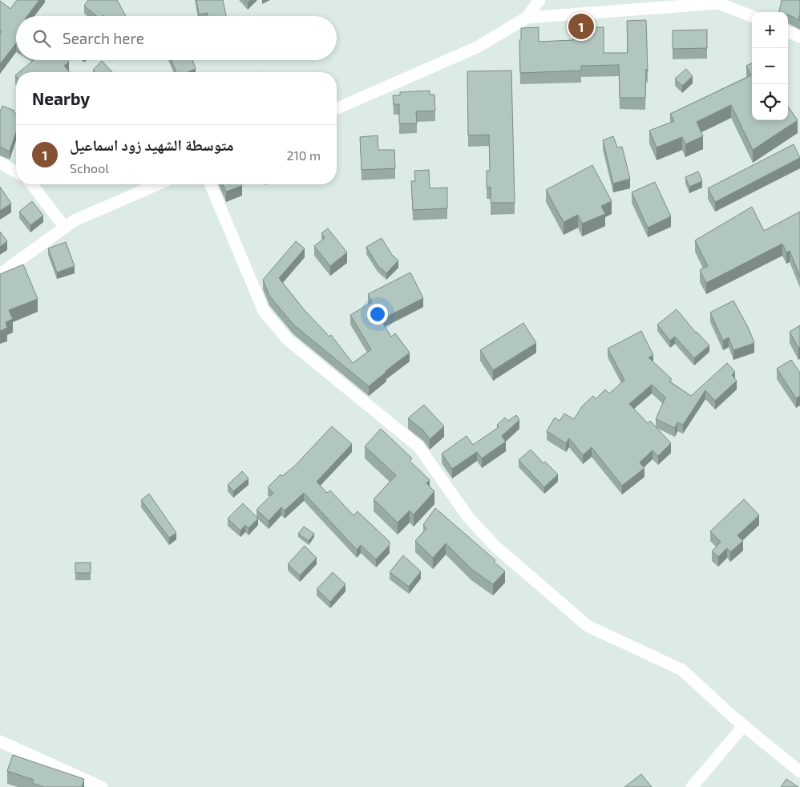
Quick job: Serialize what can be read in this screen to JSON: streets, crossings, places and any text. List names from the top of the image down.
{
  "page": {
    "map_buttons": ["+", "−"],
    "pins": "1",
    "search": "Search here",
    "heading": "Nearby",
    "list": [
      {
        "mark": "1",
        "name": "متوسطة الشهيد زود اسماعيل",
        "note": "School",
        "value": "210 m"
      }
    ]
  }
}
